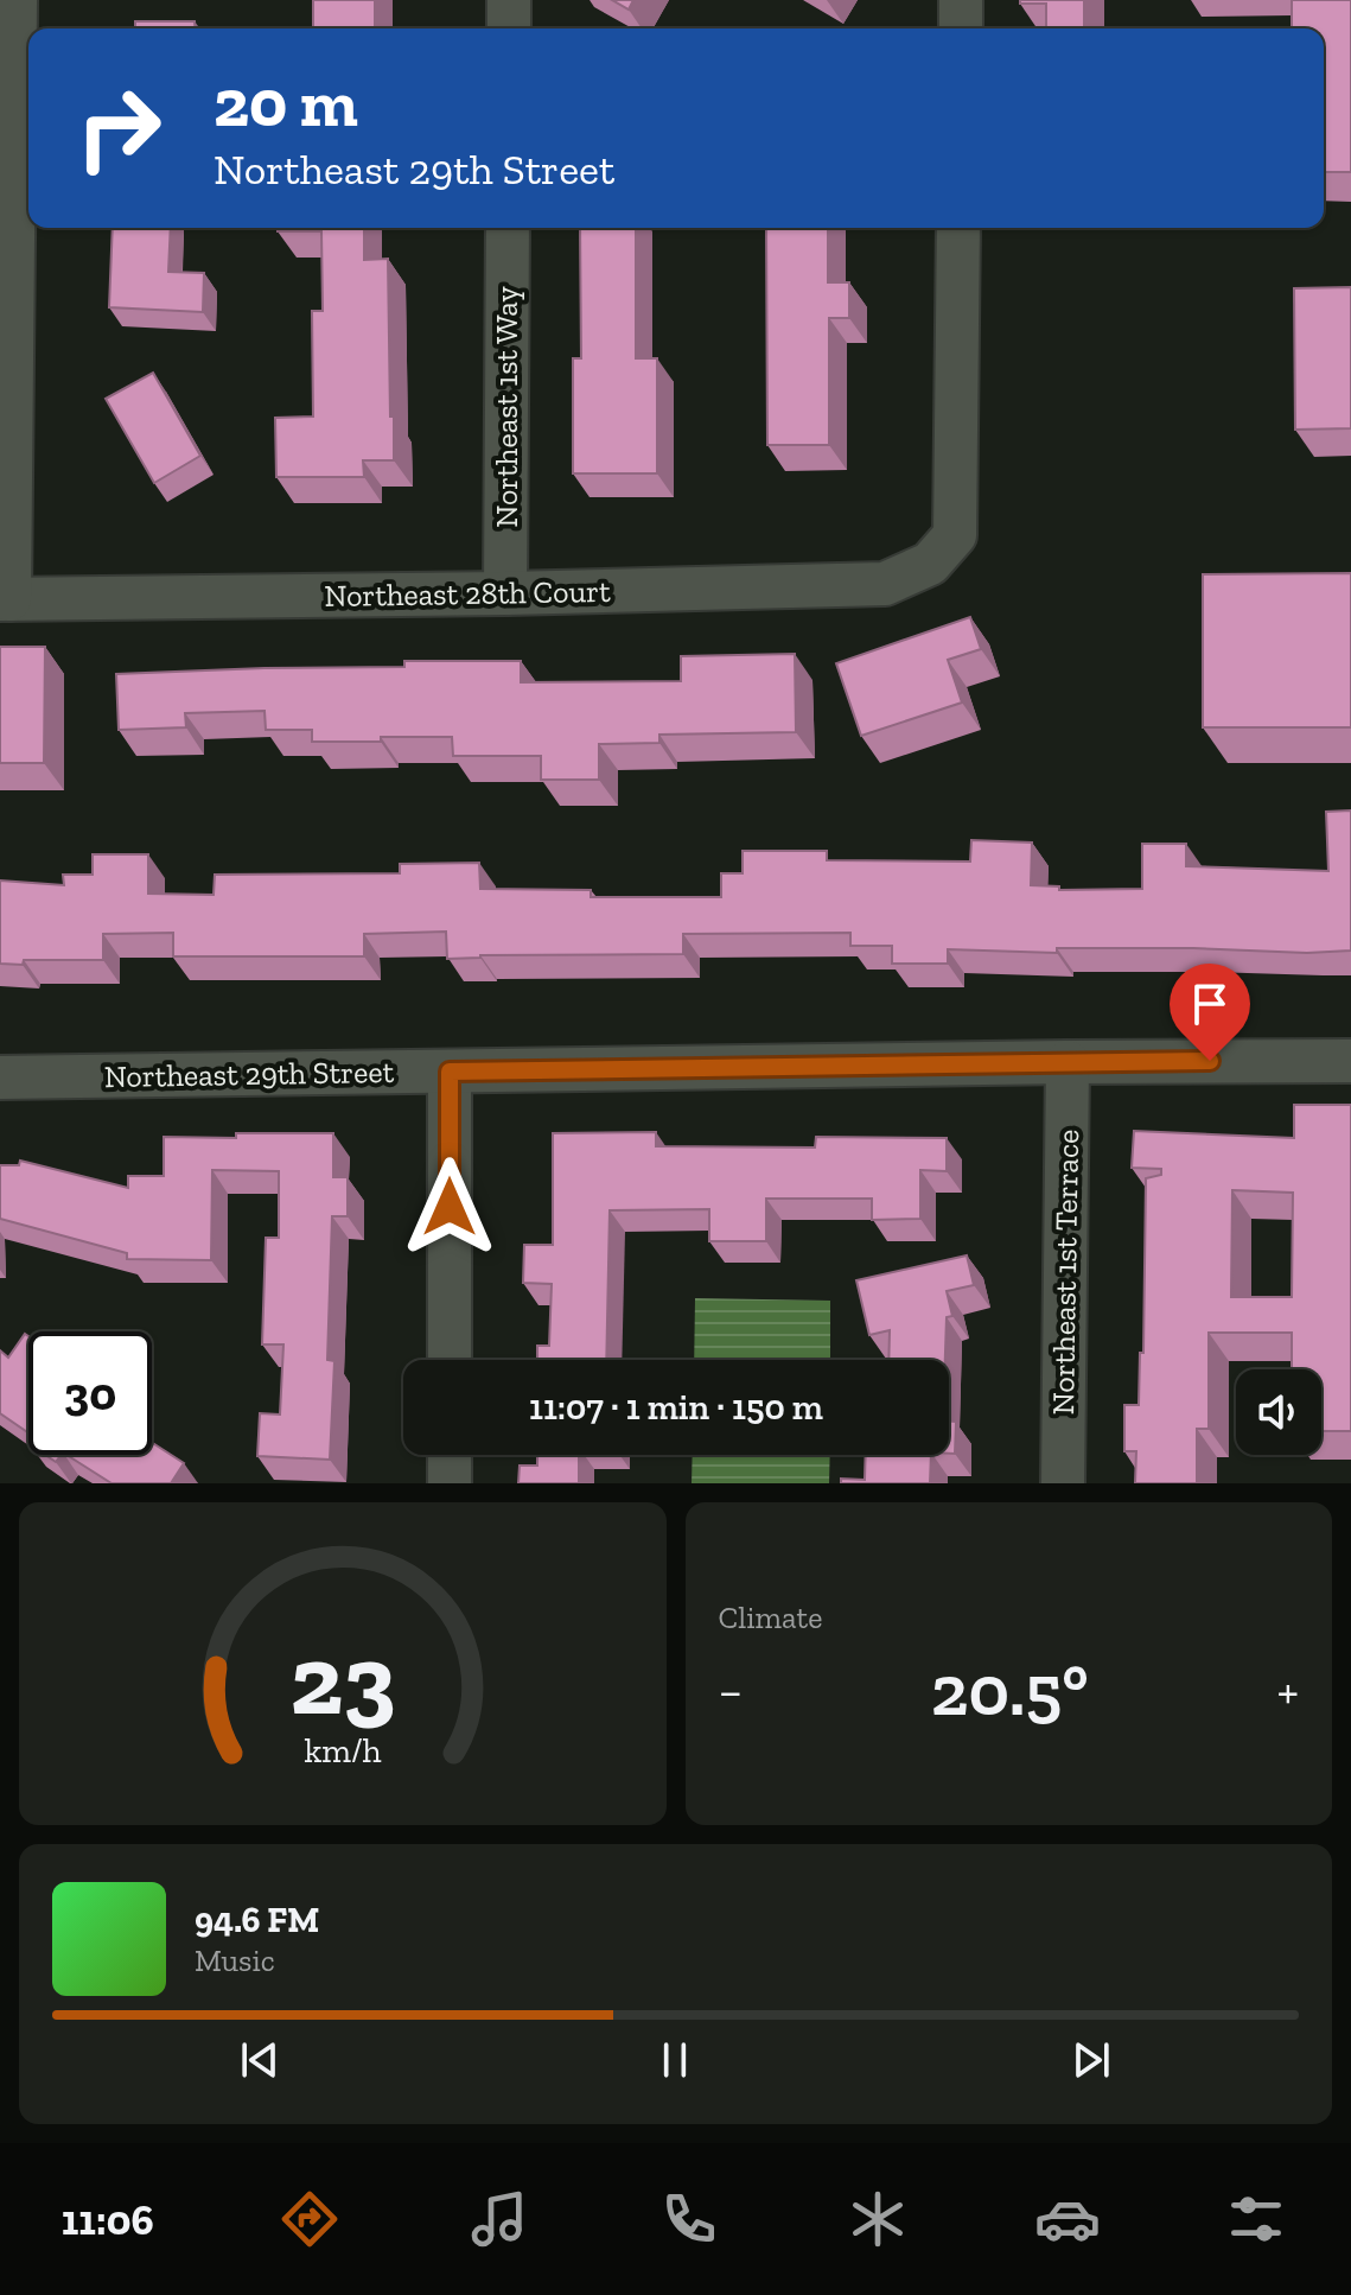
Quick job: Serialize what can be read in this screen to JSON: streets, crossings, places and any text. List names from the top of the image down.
{
  "streets": {
    "street": [
      "Northeast 1st Way",
      "Northeast 28th Court",
      "Northeast 29th Street",
      "Northeast 1st Terrace"
    ]
  },
  "crossings": [
    ["Northeast 1st Way", "Northeast 28th Court"],
    ["Northeast 29th Street", "Northeast 1st Terrace"]
  ],
  "page": {
    "turn": ["20 m", "Northeast 29th Street"],
    "limit": "30",
    "trip": "11:07 · 1 min · 150 m",
    "tile": "Climate",
    "heat": ["−", "20.5°", "+"],
    "song": ["94.6 FM", "Music"],
    "tabs": "11:06",
    "gauge": ["23", "km/h"]
  }
}
